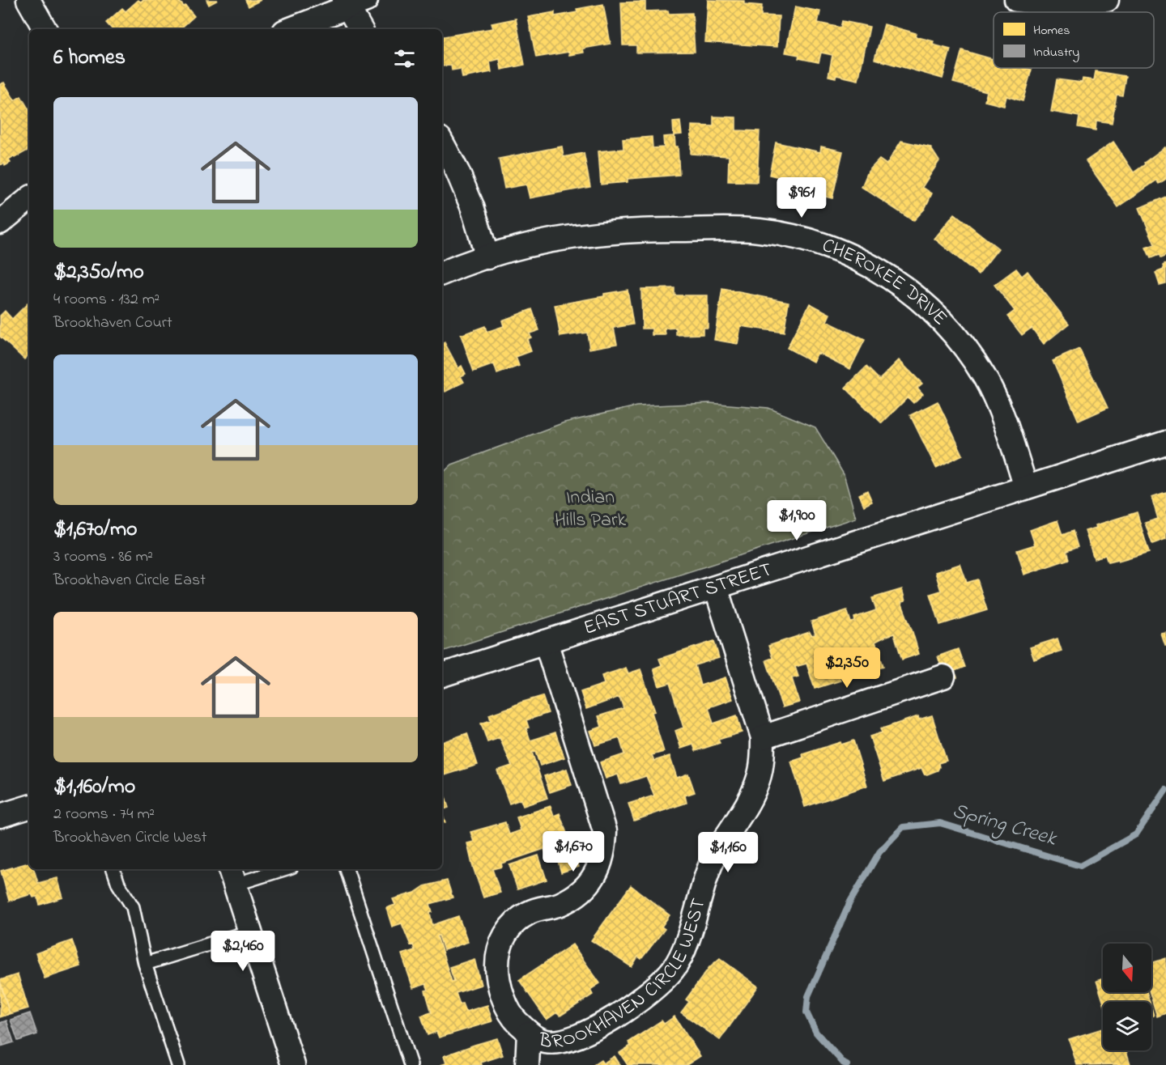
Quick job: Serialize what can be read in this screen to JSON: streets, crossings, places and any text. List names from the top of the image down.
{
  "streets": {
    "street": ["CHEROKEE DRIVE", "EAST STUART STREET", "BROOKHAVEN CIRCLE WEST"]
  },
  "crossings": [
    ["CHEROKEE DRIVE", "EAST STUART STREET"],
    ["EAST STUART STREET", "BROOKHAVEN CIRCLE WEST"]
  ],
  "water": ["Spring Creek"],
  "parks": ["Indian Hills Park"],
  "legend": ["Homes", "Industry"],
  "north": "bottom",
  "page": {
    "heading": "6 homes",
    "list": [
      {
        "name": "$2,350/mo",
        "note": "4 rooms · 132 m² · Brookhaven Court"
      },
      {
        "name": "$1,670/mo",
        "note": "3 rooms · 86 m² · Brookhaven Circle East"
      },
      {
        "name": "$1,160/mo",
        "note": "2 rooms · 74 m² · Brookhaven Circle West"
      }
    ],
    "price": [
      "$961",
      "$1,900",
      "$2,350",
      "$1,670",
      "$1,160",
      "$2,460"
    ]
  }
}
